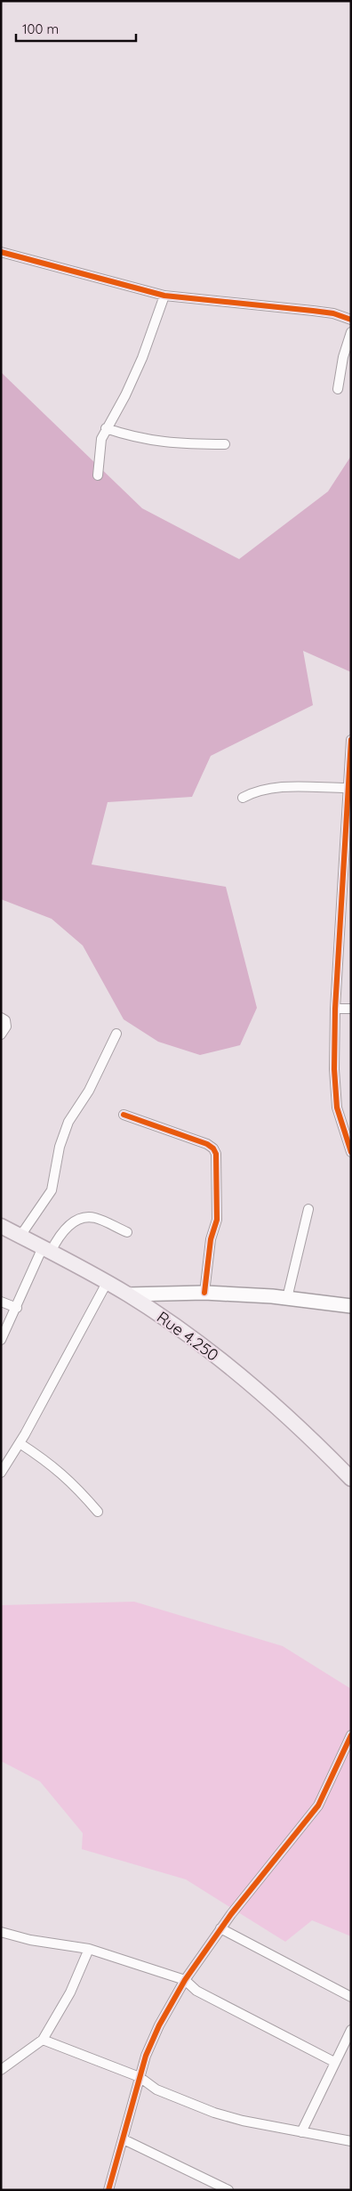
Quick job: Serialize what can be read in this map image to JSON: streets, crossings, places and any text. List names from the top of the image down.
{
  "streets": {
    "main road": ["Rue 4.250"]
  },
  "scale_bar": "100 m"
}
